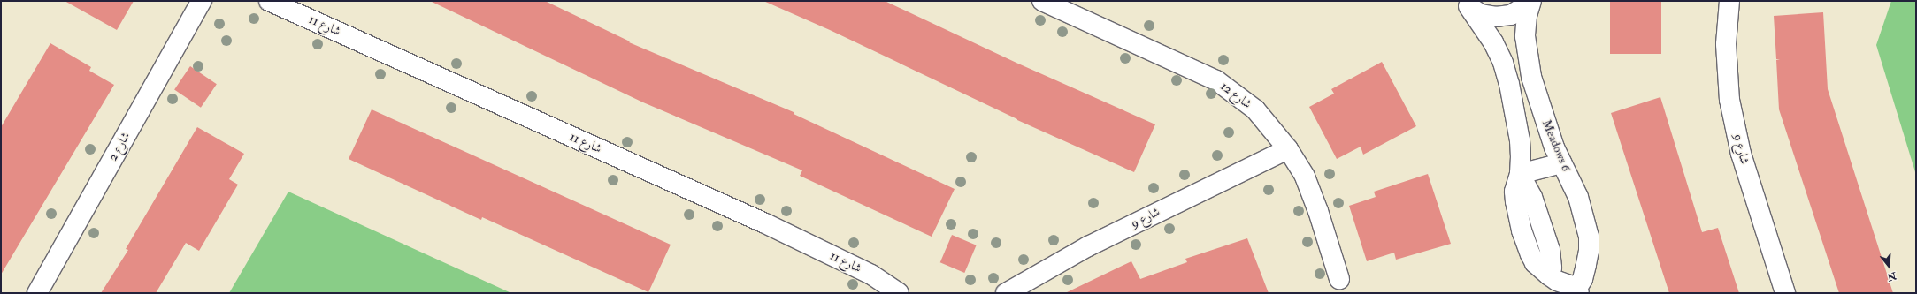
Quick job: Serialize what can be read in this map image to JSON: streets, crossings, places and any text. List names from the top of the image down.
{
  "streets": {
    "street": [
      "شارع 11",
      "شارع 12",
      "Meadows 6",
      "شارع 2",
      "شارع 9"
    ]
  },
  "crossings": [
    ["شارع 12", "شارع 9"]
  ],
  "north": "bottom"
}
